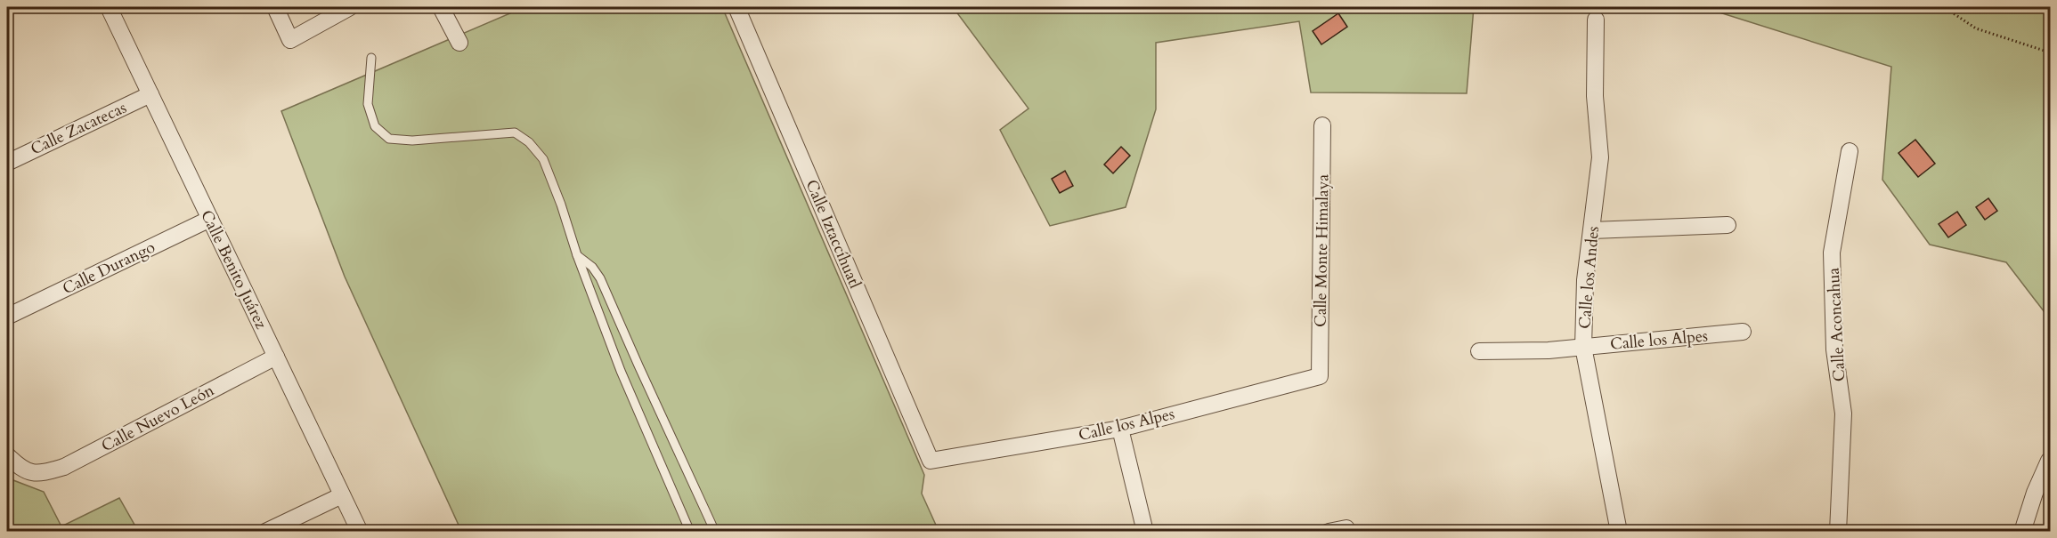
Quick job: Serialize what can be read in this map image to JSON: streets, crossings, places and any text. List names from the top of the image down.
{
  "streets": {
    "street": [
      "Calle Zacatecas",
      "Calle Iztaccíhuatl",
      "Calle Monte Himalaya",
      "Calle Durango",
      "Calle Benito Juárez",
      "Calle los Andes",
      "Calle Aconcahua",
      "Calle los Alpes",
      "Calle Nuevo León"
    ]
  },
  "crossings": [
    ["Calle Zacatecas", "Calle Benito Juárez"],
    ["Calle Iztaccíhuatl", "Calle los Alpes"],
    ["Calle Monte Himalaya", "Calle los Alpes"],
    ["Calle Durango", "Calle Benito Juárez"],
    ["Calle Benito Juárez", "Calle Nuevo León"],
    ["Calle los Andes", "Calle los Alpes"]
  ]
}
